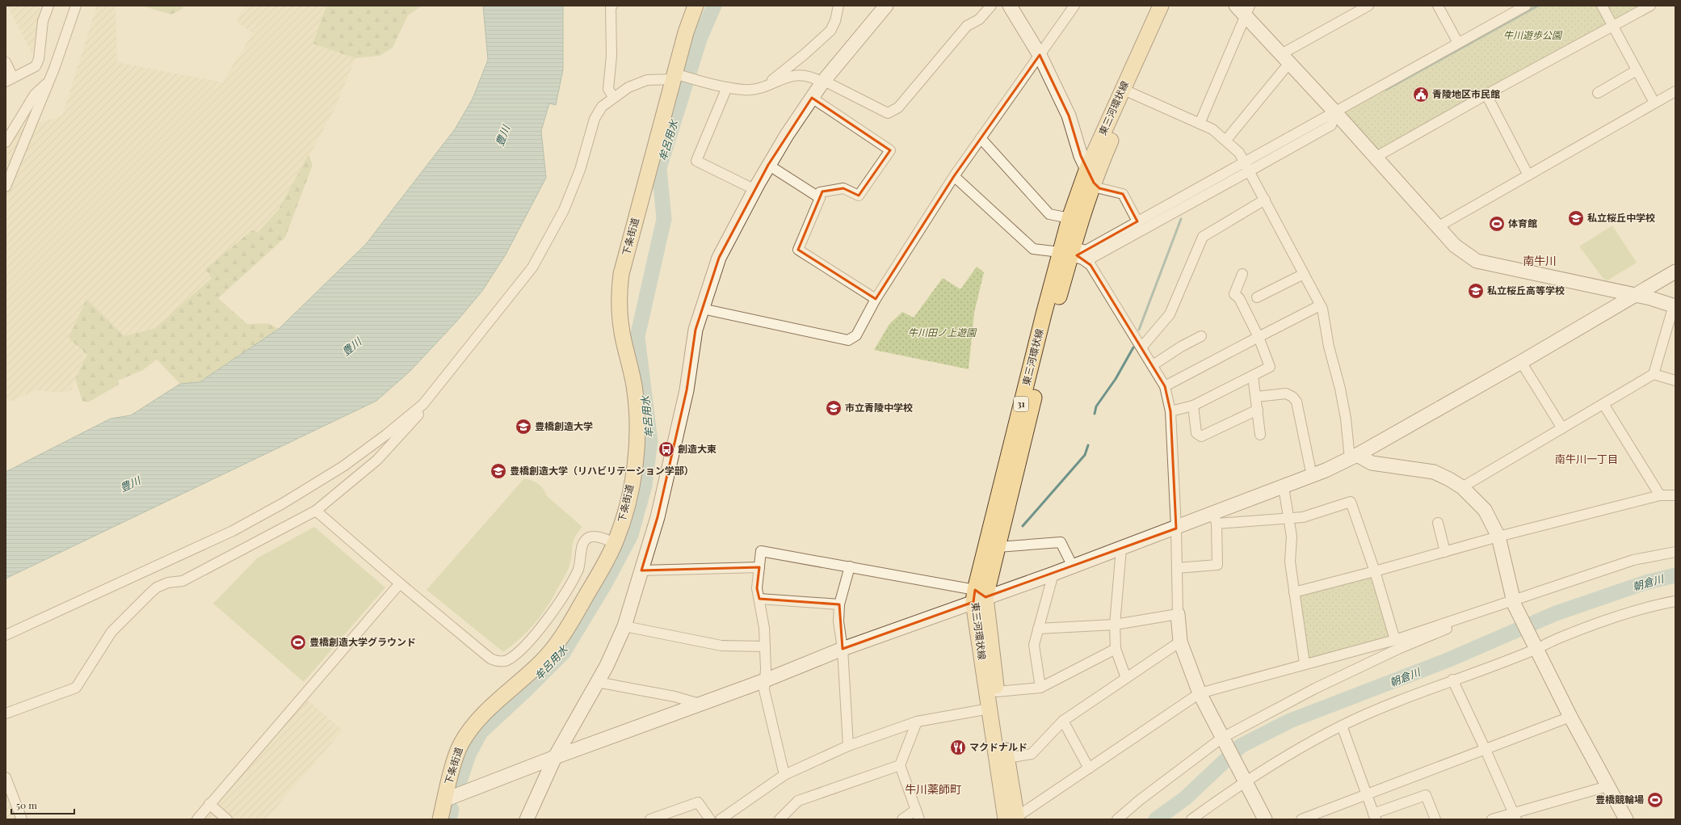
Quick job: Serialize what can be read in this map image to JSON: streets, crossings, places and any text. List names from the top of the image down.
{
  "streets": {
    "main road": ["東三河環状線", "下条街道", "31"]
  },
  "districts": ["南牛川", "南牛川一丁目", "牛川薬師町"],
  "water": ["豊川", "牟呂用水", "朝倉川"],
  "parks": ["牛川遊歩公園", "牛川田ノ上遊園"],
  "places": {
    "public building": ["青陵地区市民館"],
    "school or university": [
      "私立桜丘中学校",
      "私立桜丘高等学校",
      "市立青陵中学校",
      "豊橋創造大学",
      "豊橋創造大学（リハビリテーション学部）"
    ],
    "sports": ["体育館", "豊橋創造大学グラウンド", "豊橋競輪場"],
    "bus stop": ["創造大東"],
    "restaurant": ["マクドナルド"]
  },
  "scale_bar": "50 m"
}
